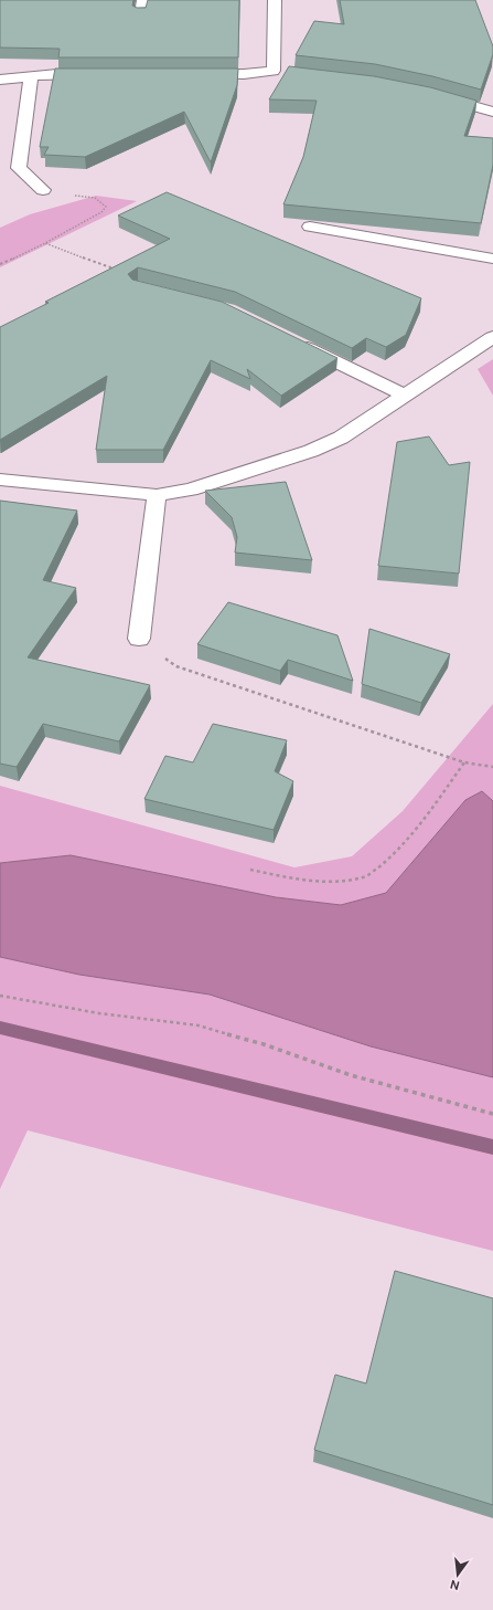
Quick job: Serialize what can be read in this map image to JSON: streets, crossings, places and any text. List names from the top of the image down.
{
  "north": "bottom"
}
